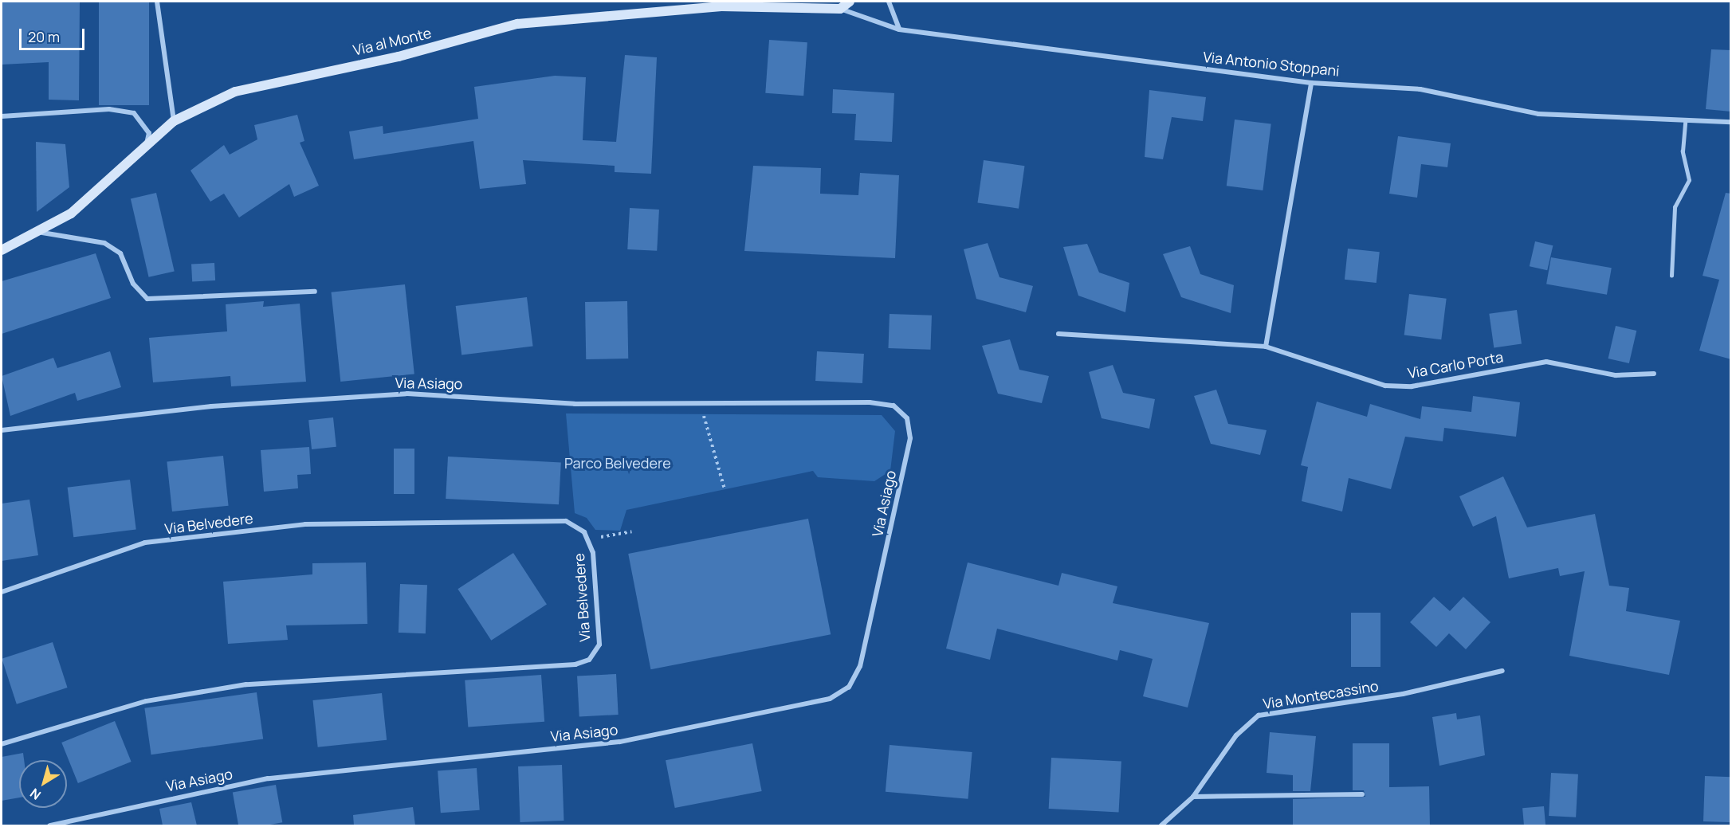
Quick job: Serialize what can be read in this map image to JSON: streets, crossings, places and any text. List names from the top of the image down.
{
  "streets": {
    "main road": ["Via al Monte"],
    "street": [
      "Via Antonio Stoppani",
      "Via Carlo Porta",
      "Via Asiago",
      "Via Belvedere",
      "Via Montecassino"
    ]
  },
  "crossings": [
    ["Via al Monte", "Via Antonio Stoppani"]
  ],
  "parks": ["Parco Belvedere"],
  "scale_bar": "20 m",
  "north": "bottom left"
}
